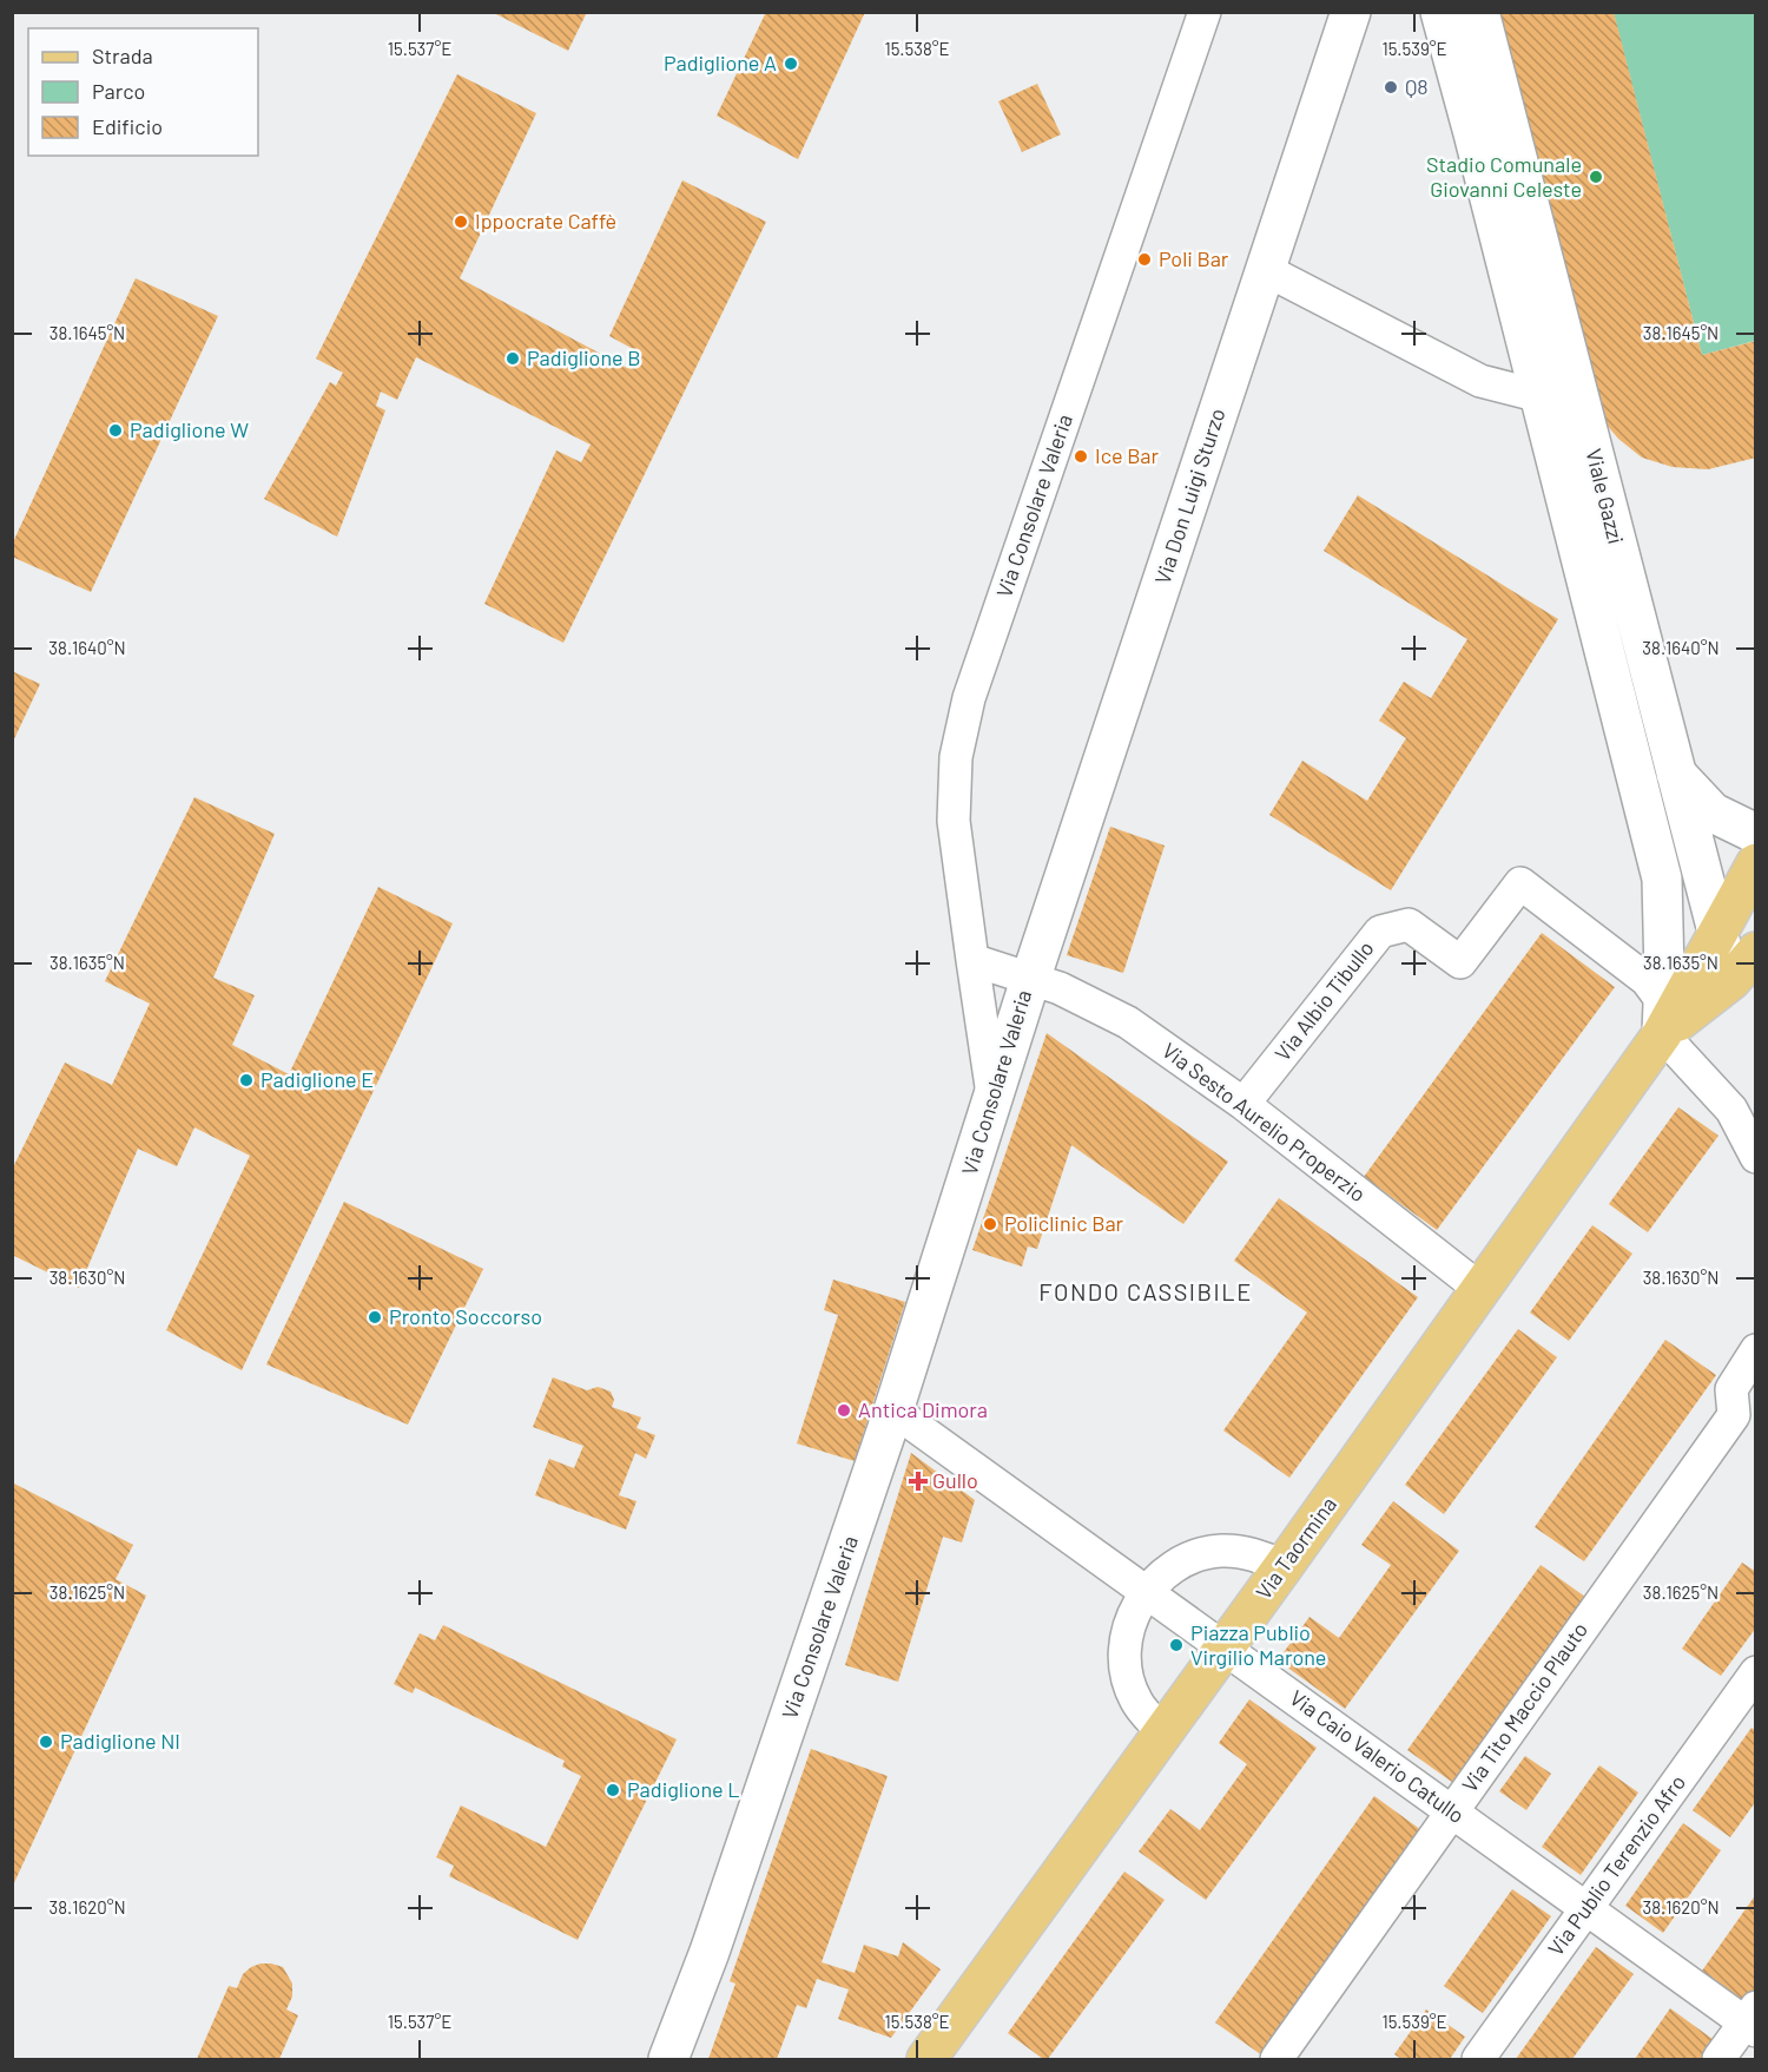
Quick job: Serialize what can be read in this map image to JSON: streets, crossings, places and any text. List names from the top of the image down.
{
  "streets": {
    "main road": [
      "Via Don Luigi Sturzo",
      "Viale Gazzi",
      "Via Consolare Valeria",
      "Via Taormina"
    ],
    "street": [
      "Via Albio Tibullo",
      "Via Sesto Aurelio Properzio",
      "Via Tito Maccio Plauto",
      "Via Caio Valerio Catullo",
      "Via Publio Terenzio Afro"
    ]
  },
  "crossings": [
    ["Via Don Luigi Sturzo", "Via Consolare Valeria"],
    ["Via Don Luigi Sturzo", "Via Sesto Aurelio Properzio"],
    ["Via Consolare Valeria", "Via Sesto Aurelio Properzio"],
    ["Via Consolare Valeria", "Via Caio Valerio Catullo"],
    ["Via Albio Tibullo", "Via Sesto Aurelio Properzio"],
    ["Via Albio Tibullo", "Via Taormina"],
    ["Via Sesto Aurelio Properzio", "Via Taormina"],
    ["Via Taormina", "Via Caio Valerio Catullo"],
    ["Via Tito Maccio Plauto", "Via Caio Valerio Catullo"],
    ["Via Caio Valerio Catullo", "Via Publio Terenzio Afro"]
  ],
  "districts": ["FONDO CASSIBILE"],
  "places": {
    "other": [
      "Padiglione A",
      "Q8",
      "Stadio Comunale Giovanni Celeste",
      "Ippocrate Caffè",
      "Poli Bar",
      "Padiglione B",
      "Padiglione W",
      "Ice Bar",
      "Padiglione E",
      "Policlinic Bar",
      "Pronto Soccorso",
      "Antica Dimora",
      "Piazza Publio Virgilio Marone",
      "Padiglione NI",
      "Padiglione L"
    ],
    "health": ["Gullo"]
  },
  "legend": ["Strada", "Parco", "Edificio"],
  "coordinates": [
    "15.537°E",
    "15.538°E",
    "15.539°E",
    "38.1645°N",
    "38.1640°N",
    "38.1635°N",
    "38.1630°N",
    "38.1625°N",
    "38.1620°N"
  ]
}
